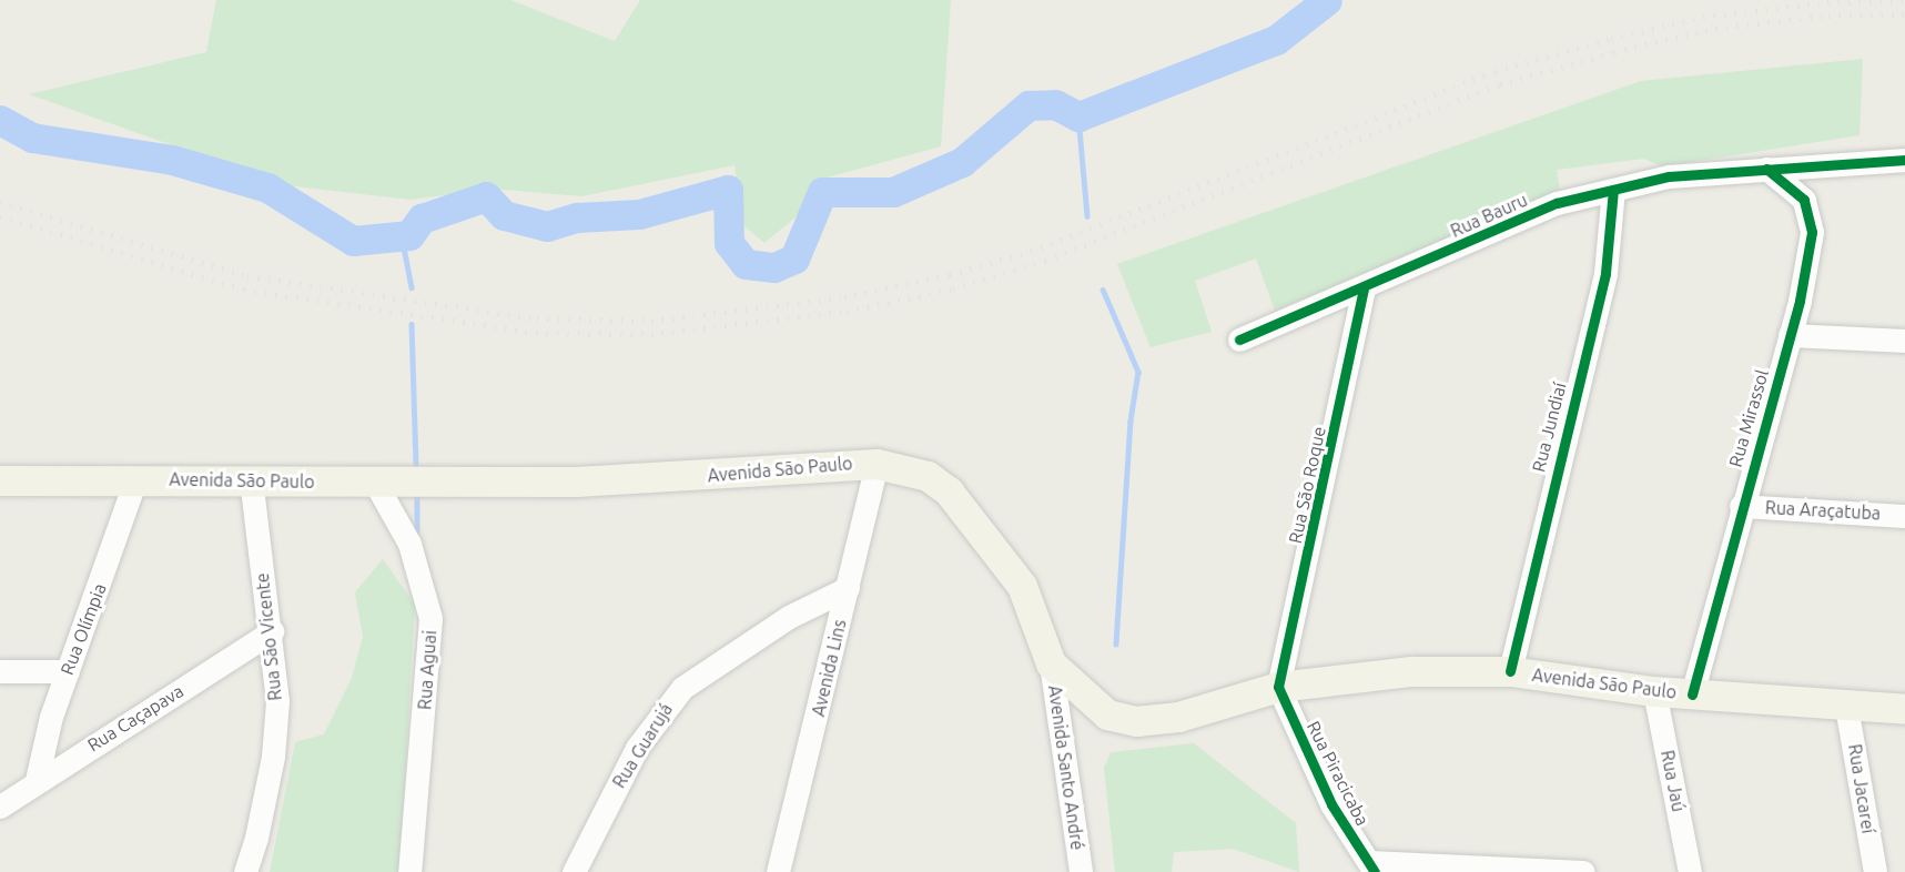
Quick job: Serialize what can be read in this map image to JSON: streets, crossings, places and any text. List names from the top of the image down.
{
  "streets": {
    "main road": ["Avenida São Paulo"],
    "street": [
      "Rua Bauru",
      "Rua Mirassol",
      "Rua Jundiaí",
      "Rua São Roque",
      "Rua Araçatuba",
      "Rua Olímpia",
      "Rua São Vicente",
      "Avenida Lins",
      "Rua Aguai",
      "Rua Caçapava",
      "Rua Guarujá",
      "Avenida Santo André",
      "Rua Piracicaba",
      "Rua Jaú",
      "Rua Jacareí"
    ]
  },
  "crossings": [
    ["Rua Bauru", "Rua Mirassol"],
    ["Rua Bauru", "Rua Jundiaí"],
    ["Rua Bauru", "Rua São Roque"],
    ["Rua Mirassol", "Avenida São Paulo"],
    ["Rua Mirassol", "Rua Araçatuba"],
    ["Rua Jundiaí", "Avenida São Paulo"],
    ["Avenida São Paulo", "Rua São Roque"],
    ["Avenida São Paulo", "Rua Olímpia"],
    ["Avenida São Paulo", "Rua São Vicente"],
    ["Avenida São Paulo", "Avenida Lins"],
    ["Avenida São Paulo", "Rua Aguai"],
    ["Avenida São Paulo", "Avenida Santo André"],
    ["Avenida São Paulo", "Rua Piracicaba"],
    ["Avenida São Paulo", "Rua Jaú"],
    ["Avenida São Paulo", "Rua Jacareí"],
    ["Rua São Roque", "Rua Piracicaba"],
    ["Rua Olímpia", "Rua Caçapava"],
    ["Rua São Vicente", "Rua Caçapava"],
    ["Avenida Lins", "Rua Guarujá"]
  ]
}
